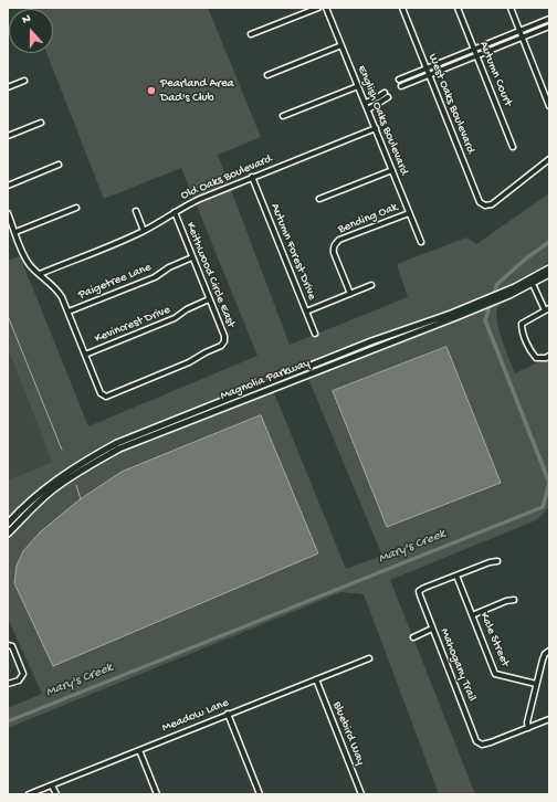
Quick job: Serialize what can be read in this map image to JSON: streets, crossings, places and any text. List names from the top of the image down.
{
  "streets": {
    "street": [
      "Autumn Court",
      "West Oaks Boulevard",
      "English Oaks Boulevard",
      "Old Oaks Boulevard",
      "Bending Oak",
      "Autumn Forest Drive",
      "Keithwood Circle East",
      "Paigetree Lane",
      "Kevincrest Drive",
      "Magnolia Parkway",
      "Kale Street",
      "Mahogany Trail",
      "Meadow Lane",
      "Bluebird Way"
    ]
  },
  "crossings": [
    ["English Oaks Boulevard", "Old Oaks Boulevard"],
    ["English Oaks Boulevard", "Bending Oak"],
    ["Old Oaks Boulevard", "Autumn Forest Drive"],
    ["Old Oaks Boulevard", "Keithwood Circle East"],
    ["Keithwood Circle East", "Paigetree Lane"],
    ["Keithwood Circle East", "Kevincrest Drive"],
    ["Kale Street", "Mahogany Trail"],
    ["Meadow Lane", "Bluebird Way"]
  ],
  "water": ["Mary's Creek"],
  "places": ["Pearland Area Dad's Club"],
  "north": "top"
}
